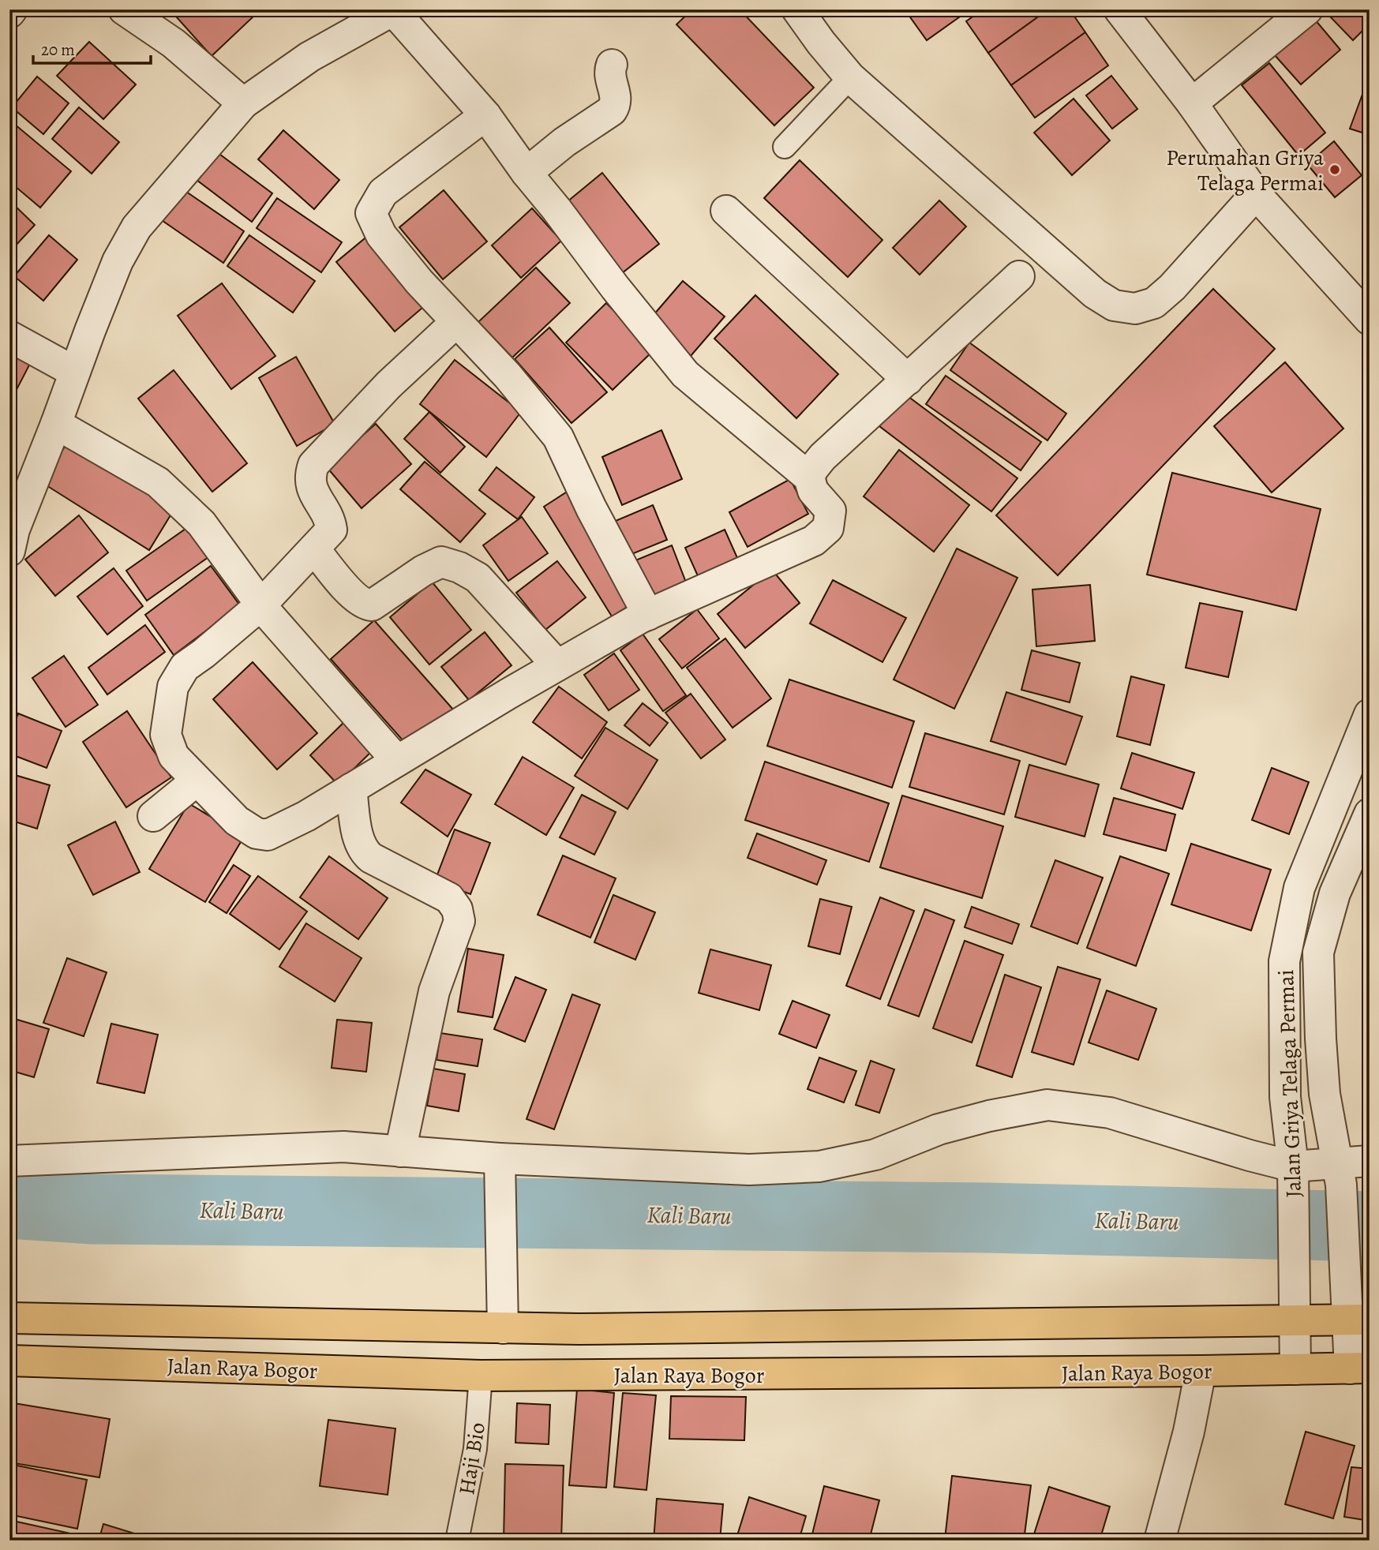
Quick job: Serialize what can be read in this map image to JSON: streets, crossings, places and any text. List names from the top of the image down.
{
  "streets": {
    "highway": ["Jalan Raya Bogor"],
    "street": ["Jalan Griya Telaga Permai"],
    "lane": ["Haji Bio"]
  },
  "crossings": [
    ["Jalan Griya Telaga Permai", "Jalan Raya Bogor"],
    ["Jalan Raya Bogor", "Haji Bio"]
  ],
  "water": ["Kali Baru"],
  "places": ["Perumahan Griya Telaga Permai"],
  "scale_bar": "20 m"
}
